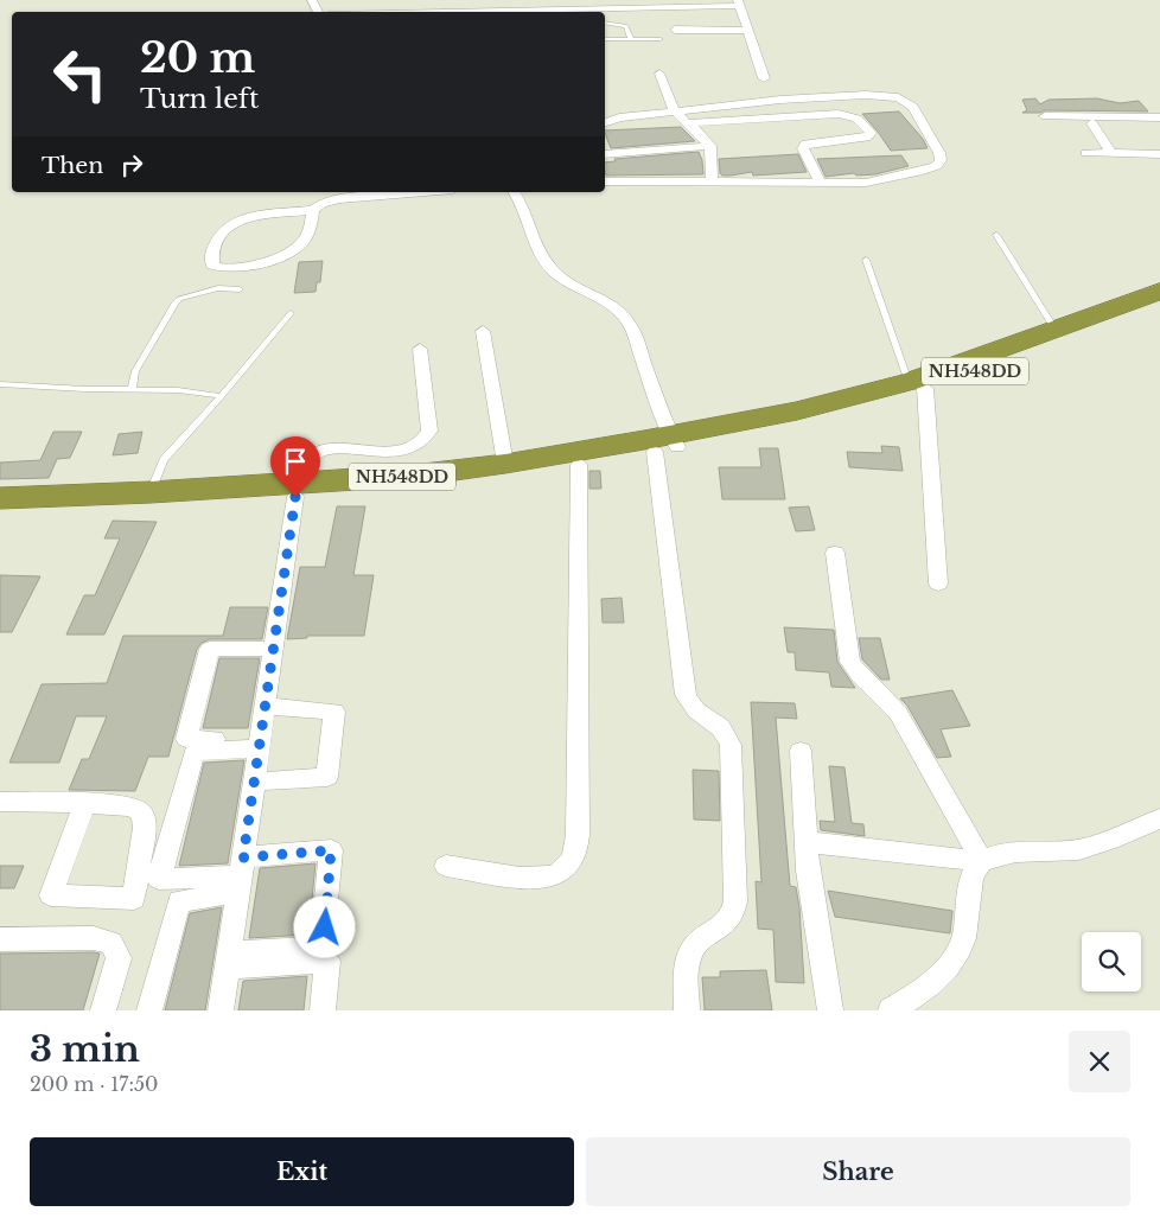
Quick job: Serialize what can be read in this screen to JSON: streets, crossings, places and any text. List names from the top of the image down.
{
  "streets": {
    "highway": ["NH548DD"]
  },
  "page": {
    "turn": ["20 m", "Turn left"],
    "then": "Then",
    "heading": ["3 min", "200 m · 17:50"],
    "buttons": ["Exit", "Share"]
  }
}
